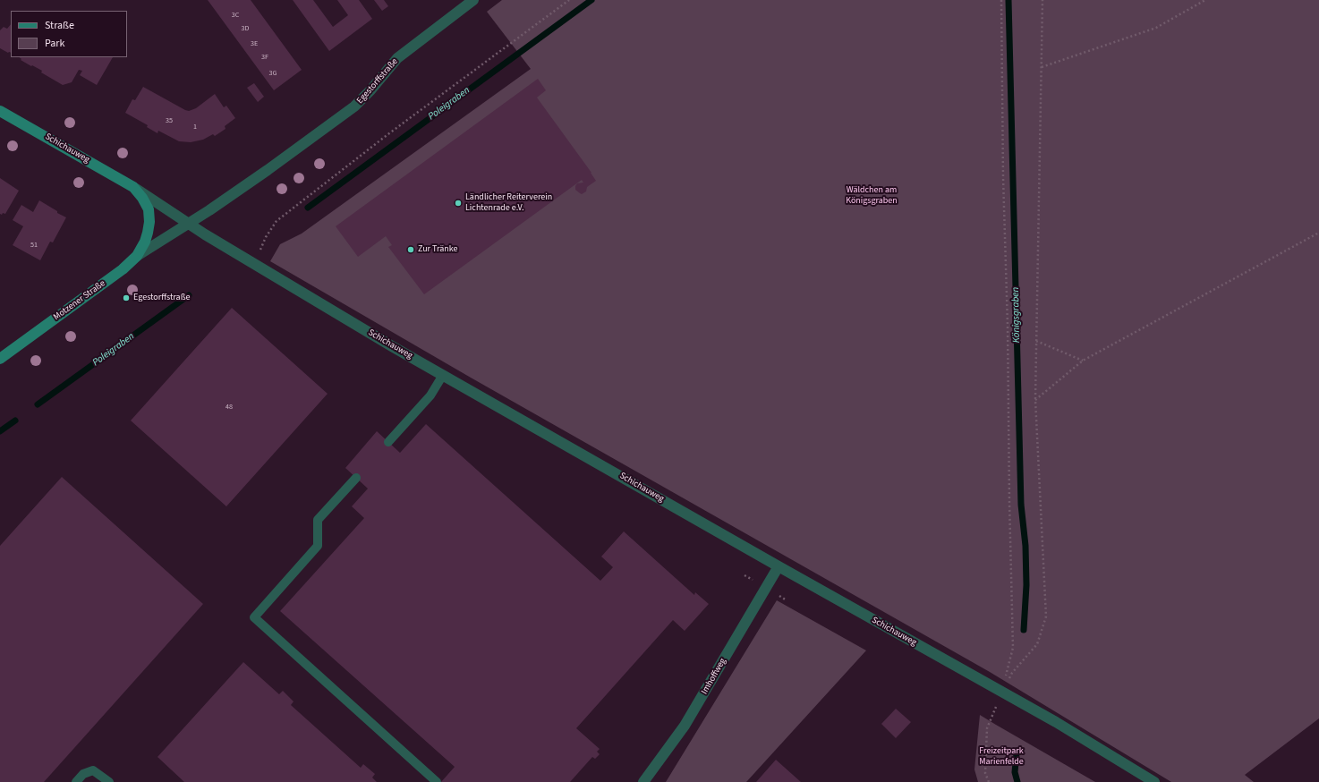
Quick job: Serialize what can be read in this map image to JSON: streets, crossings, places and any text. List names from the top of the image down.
{
  "streets": {
    "street": [
      "Egestorffstraße",
      "Schichauweg",
      "Motzener Straße",
      "Imhoffweg"
    ]
  },
  "crossings": [
    ["Egestorffstraße", "Schichauweg"],
    ["Egestorffstraße", "Motzener Straße"],
    ["Schichauweg", "Motzener Straße"],
    ["Schichauweg", "Imhoffweg"]
  ],
  "water": ["Poleigraben", "Königsgraben"],
  "parks": ["Wäldchen am Königsgraben", "Freizeitpark Marienfelde"],
  "places": ["Ländlicher Reiterverein Lichtenrade e.V.", "Zur Tränke", "Egestorffstraße"],
  "house_numbers": [
    "3C",
    "3D",
    "3E",
    "3F",
    "3G",
    "35",
    "1",
    "51",
    "48"
  ],
  "legend": ["Straße", "Park"]
}
